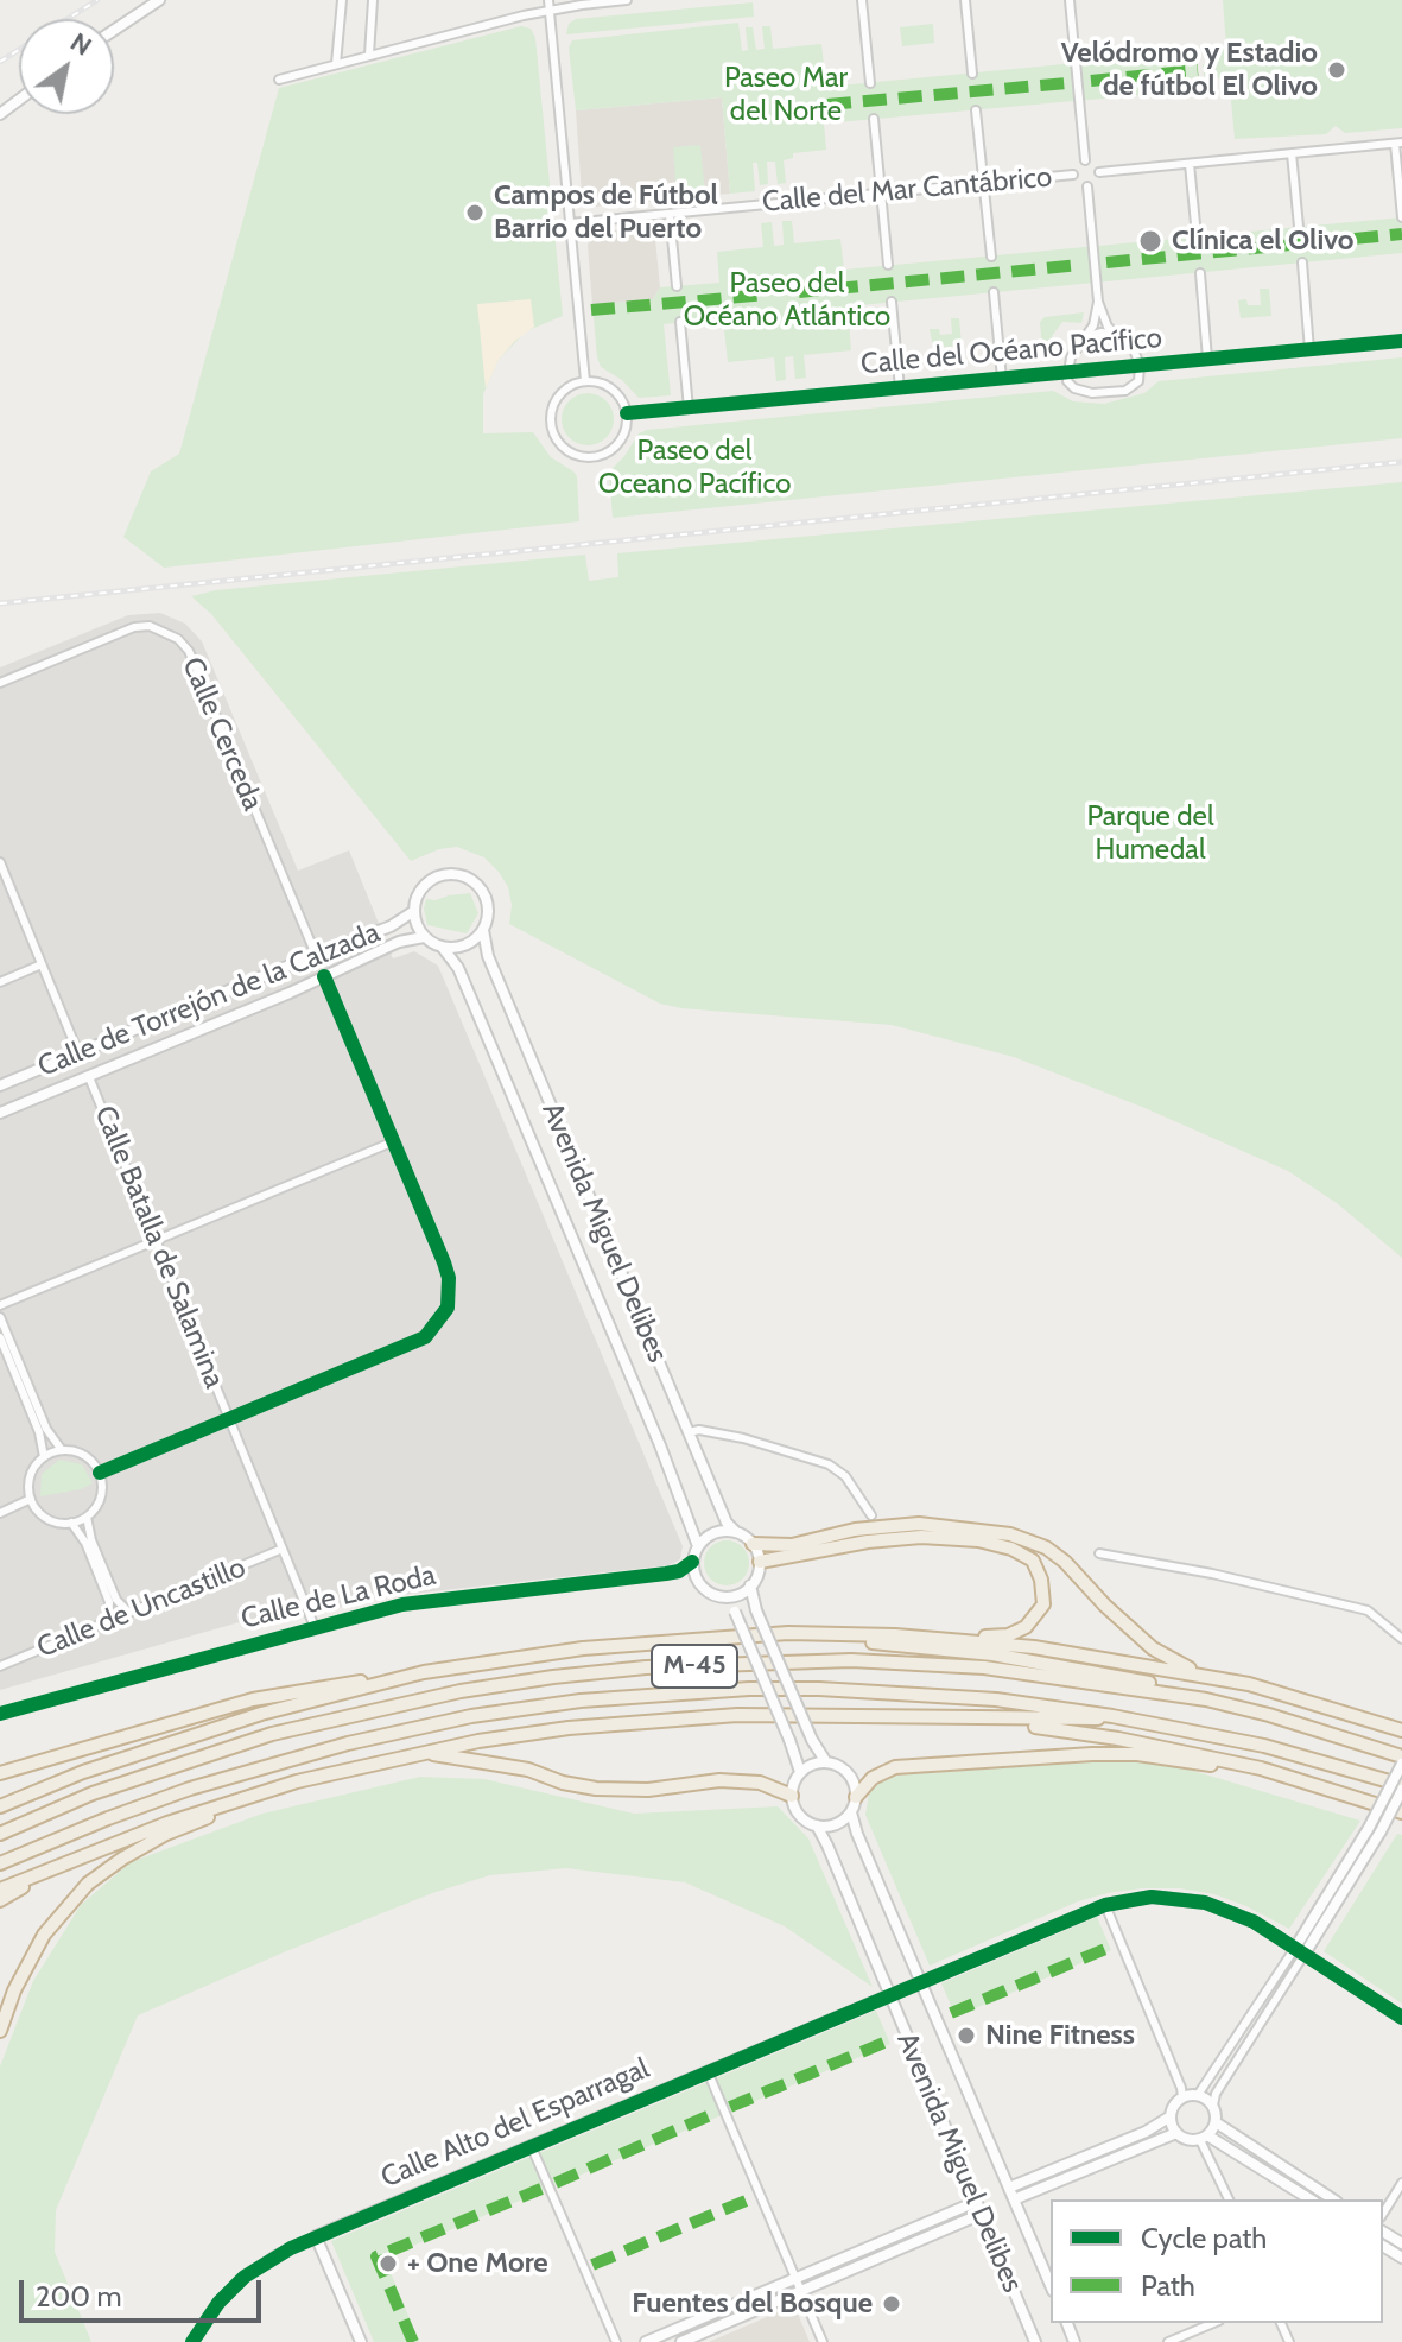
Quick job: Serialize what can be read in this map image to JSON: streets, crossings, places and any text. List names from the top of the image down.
{
  "streets": {
    "highway": ["M-45"],
    "main road": ["Calle de Torrejón de la Calzada", "Avenida Miguel Delibes", "Calle Alto del Esparragal"],
    "street": [
      "Calle del Mar Cantábrico",
      "Calle del Océano Pacífico",
      "Calle Cerceda",
      "Calle Batalla de Salamina",
      "Calle de La Roda",
      "Calle de Uncastillo"
    ]
  },
  "crossings": [
    ["Calle Cerceda", "Calle de Torrejón de la Calzada"],
    ["Calle de Torrejón de la Calzada", "Avenida Miguel Delibes"],
    ["Calle de Torrejón de la Calzada", "Calle Batalla de Salamina"],
    ["Avenida Miguel Delibes", "Calle de La Roda"],
    ["Avenida Miguel Delibes", "Calle Alto del Esparragal"],
    ["Calle Batalla de Salamina", "Calle de La Roda"],
    ["Calle Batalla de Salamina", "Calle de Uncastillo"]
  ],
  "parks": [
    "Paseo Mar del Norte",
    "Paseo del Océano Atlántico",
    "Paseo del Oceano Pacífico",
    "Parque del Humedal"
  ],
  "places": [
    "Velódromo y Estadio de fútbol El Olivo",
    "Campos de Fútbol Barrio del Puerto",
    "Clínica el Olivo",
    "Nine Fitness",
    "+ One More",
    "Fuentes del Bosque"
  ],
  "legend": ["Cycle path", "Path"],
  "scale_bar": "200 m",
  "north": "top right"
}
